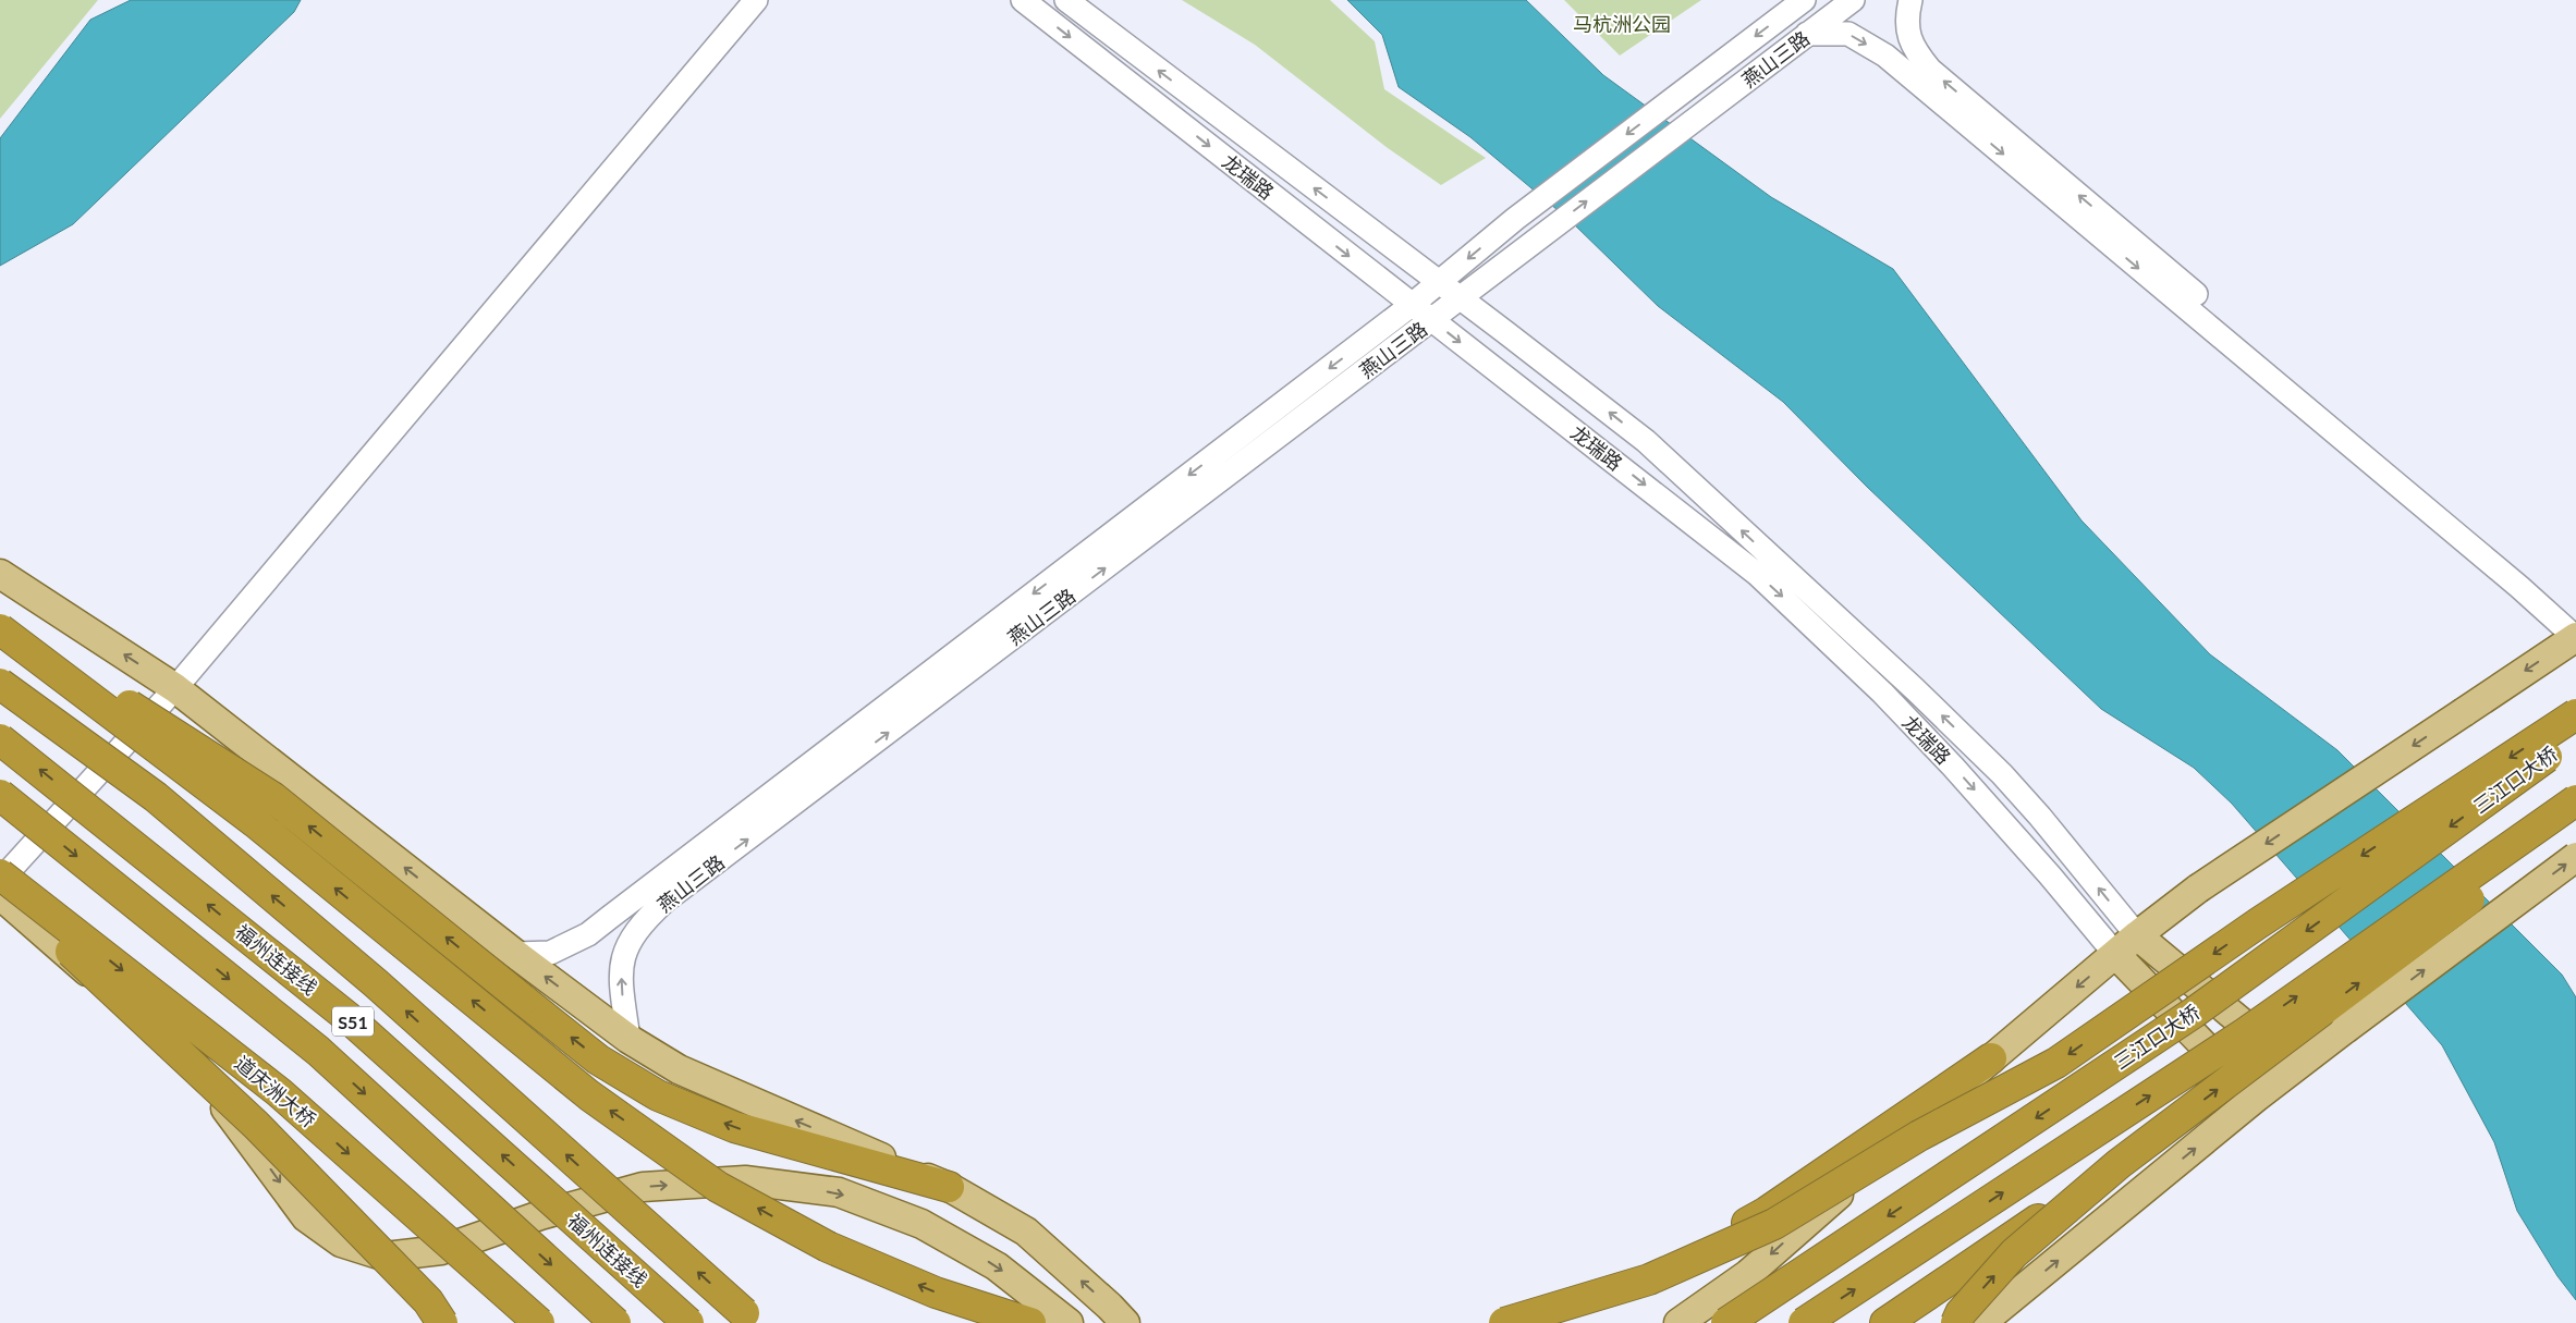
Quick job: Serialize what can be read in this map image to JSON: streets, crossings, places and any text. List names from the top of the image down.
{
  "streets": {
    "highway": [
      "三江口大桥",
      "福州连接线",
      "S51",
      "道庆洲大桥"
    ],
    "street": ["燕山三路", "龙瑞路"]
  },
  "crossings": [
    ["燕山三路", "龙瑞路"]
  ],
  "parks": ["马杭洲公园"]
}
